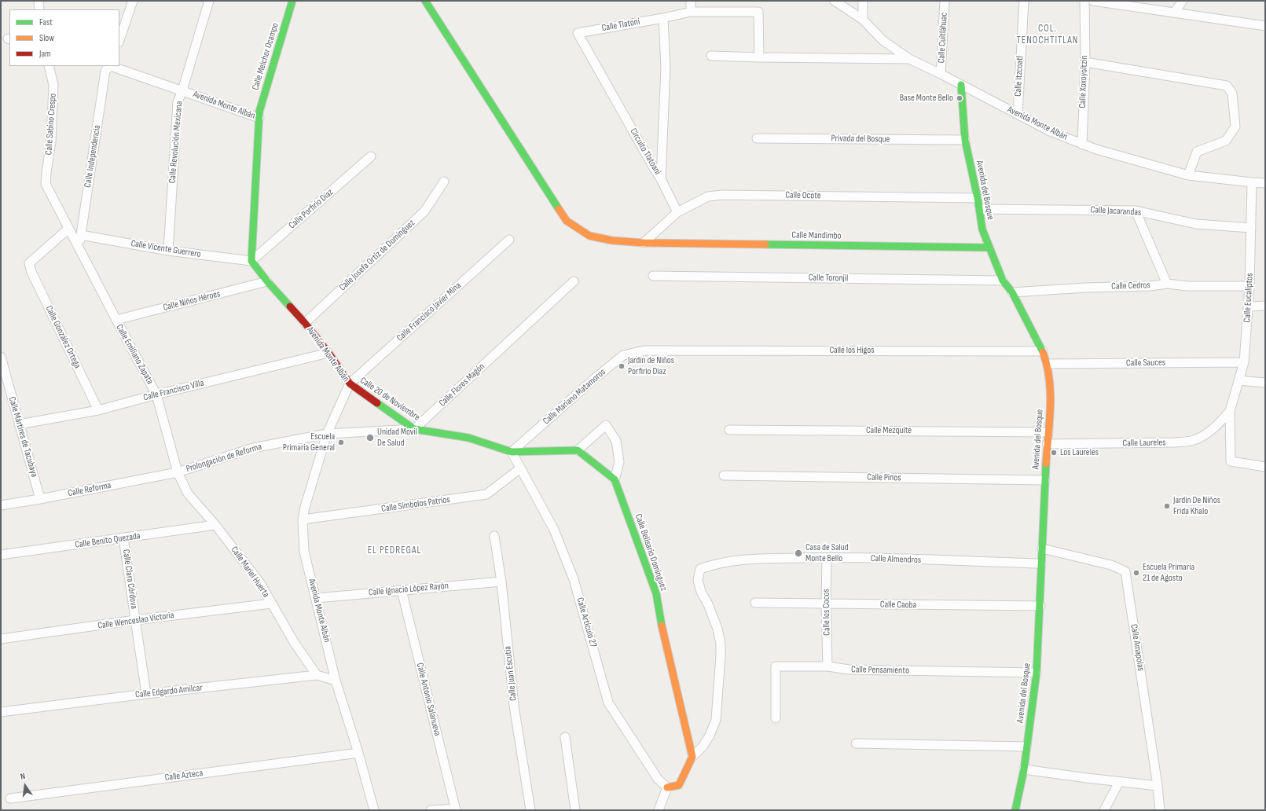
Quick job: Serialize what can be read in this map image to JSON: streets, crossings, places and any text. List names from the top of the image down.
{
  "streets": {
    "street": [
      "Calle Tlatoni",
      "Calle Cuitláhuac",
      "Calle Melchor Ocampo",
      "Calle Itzcoatl",
      "Calle Xoxoyoltzin",
      "Avenida Monte Albán",
      "Calle Sabino Crespo",
      "Privada del Bosque",
      "Calle Revolución Mexicana",
      "Circuito Tlatoani",
      "Calle Independencia",
      "Avenida del Bosque",
      "Calle Ocote",
      "Calle Porfirio Díaz",
      "Calle Jacarandas",
      "Calle Mandimbo",
      "Calle Vicente Guerrero",
      "Calle Josefa Ortiz de Domínguez",
      "Calle Toronjil",
      "Calle Cedros",
      "Calle Eucaliptos",
      "Calle Niños Héroes",
      "Calle Francisco Javier Mina",
      "Calle González Ortega",
      "Calle los Higos",
      "Calle Emiliano Zapata",
      "Calle Sauces",
      "Calle Flores Magón",
      "Calle Francisco Villa",
      "Calle Mariano Matamoros",
      "Calle 20 de Noviembre",
      "Calle Mezquite",
      "Calle Mártires de Tacubaya",
      "Calle Laureles",
      "Prolongación de Reforma",
      "Calle Pinos",
      "Calle Reforma",
      "Calle Símbolos Patrios",
      "Calle Benito Quezada",
      "Calle Belisario Domínguez",
      "Calle Almendros",
      "Calle Mariel Huerta",
      "Calle Clara Córdova",
      "Calle Ignacio López Rayón",
      "Calle Caoba",
      "Calle los Cocos",
      "Calle Wenceslao Victoria",
      "Calle Artículo 27",
      "Calle Amapolas",
      "Calle Pensamiento",
      "Calle Juan Escutia",
      "Calle Edgardo Amilcar",
      "Calle Antonio Salanueva",
      "Calle Azteca"
    ]
  },
  "crossings": [
    ["Calle Tlatoni", "Circuito Tlatoani"],
    ["Calle Cuitláhuac", "Avenida Monte Albán"],
    ["Calle Melchor Ocampo", "Avenida Monte Albán"],
    ["Calle Itzcoatl", "Avenida Monte Albán"],
    ["Calle Xoxoyoltzin", "Avenida Monte Albán"],
    ["Avenida Monte Albán", "Calle Revolución Mexicana"],
    ["Avenida Monte Albán", "Avenida del Bosque"],
    ["Avenida Monte Albán", "Calle Porfirio Díaz"],
    ["Avenida Monte Albán", "Calle Vicente Guerrero"],
    ["Avenida Monte Albán", "Calle Josefa Ortiz de Domínguez"],
    ["Avenida Monte Albán", "Calle Eucaliptos"],
    ["Avenida Monte Albán", "Calle Niños Héroes"],
    ["Avenida Monte Albán", "Calle Francisco Javier Mina"],
    ["Avenida Monte Albán", "Calle Francisco Villa"],
    ["Avenida Monte Albán", "Calle 20 de Noviembre"],
    ["Avenida Monte Albán", "Prolongación de Reforma"],
    ["Avenida Monte Albán", "Calle Símbolos Patrios"],
    ["Avenida Monte Albán", "Calle Ignacio López Rayón"],
    ["Avenida Monte Albán", "Calle Edgardo Amilcar"],
    ["Avenida Monte Albán", "Calle Azteca"],
    ["Calle Sabino Crespo", "Calle González Ortega"],
    ["Privada del Bosque", "Avenida del Bosque"],
    ["Calle Revolución Mexicana", "Calle Vicente Guerrero"],
    ["Calle Independencia", "Calle Vicente Guerrero"],
    ["Calle Independencia", "Calle Emiliano Zapata"],
    ["Avenida del Bosque", "Calle Ocote"],
    ["Avenida del Bosque", "Calle Jacarandas"],
    ["Avenida del Bosque", "Calle Mandimbo"],
    ["Avenida del Bosque", "Calle Toronjil"],
    ["Avenida del Bosque", "Calle Cedros"],
    ["Avenida del Bosque", "Calle los Higos"],
    ["Avenida del Bosque", "Calle Sauces"],
    ["Avenida del Bosque", "Calle Mezquite"],
    ["Avenida del Bosque", "Calle Laureles"],
    ["Avenida del Bosque", "Calle Pinos"],
    ["Avenida del Bosque", "Calle Almendros"],
    ["Avenida del Bosque", "Calle Caoba"],
    ["Avenida del Bosque", "Calle Amapolas"],
    ["Avenida del Bosque", "Calle Pensamiento"],
    ["Calle Ocote", "Calle Mandimbo"],
    ["Calle Porfirio Díaz", "Calle Vicente Guerrero"],
    ["Calle Jacarandas", "Calle Eucaliptos"],
    ["Calle Cedros", "Calle Eucaliptos"],
    ["Calle Eucaliptos", "Calle Sauces"],
    ["Calle Eucaliptos", "Calle Laureles"],
    ["Calle Niños Héroes", "Calle Emiliano Zapata"],
    ["Calle Francisco Javier Mina", "Calle 20 de Noviembre"],
    ["Calle González Ortega", "Calle Francisco Villa"],
    ["Calle los Higos", "Calle Mariano Matamoros"],
    ["Calle Emiliano Zapata", "Calle Francisco Villa"],
    ["Calle Emiliano Zapata", "Prolongación de Reforma"],
    ["Calle Emiliano Zapata", "Calle Reforma"],
    ["Calle Emiliano Zapata", "Calle Mariel Huerta"],
    ["Calle Flores Magón", "Calle 20 de Noviembre"],
    ["Calle Francisco Villa", "Calle Mártires de Tacubaya"],
    ["Calle Mariano Matamoros", "Calle 20 de Noviembre"],
    ["Calle Mariano Matamoros", "Calle Artículo 27"],
    ["Calle 20 de Noviembre", "Calle Artículo 27"],
    ["Calle Mártires de Tacubaya", "Calle Reforma"],
    ["Prolongación de Reforma", "Calle Reforma"],
    ["Prolongación de Reforma", "Calle Mariel Huerta"],
    ["Calle Reforma", "Calle Mariel Huerta"],
    ["Calle Símbolos Patrios", "Calle Artículo 27"],
    ["Calle Benito Quezada", "Calle Mariel Huerta"],
    ["Calle Benito Quezada", "Calle Clara Córdova"],
    ["Calle Belisario Domínguez", "Calle Almendros"],
    ["Calle Almendros", "Calle los Cocos"],
    ["Calle Mariel Huerta", "Calle Wenceslao Victoria"],
    ["Calle Mariel Huerta", "Calle Edgardo Amilcar"],
    ["Calle Clara Córdova", "Calle Wenceslao Victoria"],
    ["Calle Clara Córdova", "Calle Edgardo Amilcar"],
    ["Calle Ignacio López Rayón", "Calle Juan Escutia"],
    ["Calle Ignacio López Rayón", "Calle Antonio Salanueva"],
    ["Calle Caoba", "Calle los Cocos"],
    ["Calle los Cocos", "Calle Pensamiento"]
  ],
  "districts": ["COL. TENOCHTITLAN", "EL PEDREGAL"],
  "places": [
    "Base Monte Bello",
    "Jardín de Niños Porfirio Díaz",
    "Unidad Movil De Salud",
    "Escuela Primaria General",
    "Los Laureles",
    "Jardin De Niños Frida Khalo",
    "Casa de Salud Monte Bello",
    "Escuela Primaria 21 de Agosto"
  ],
  "legend": ["Fast", "Slow", "Jam"],
  "north": "top"
}
